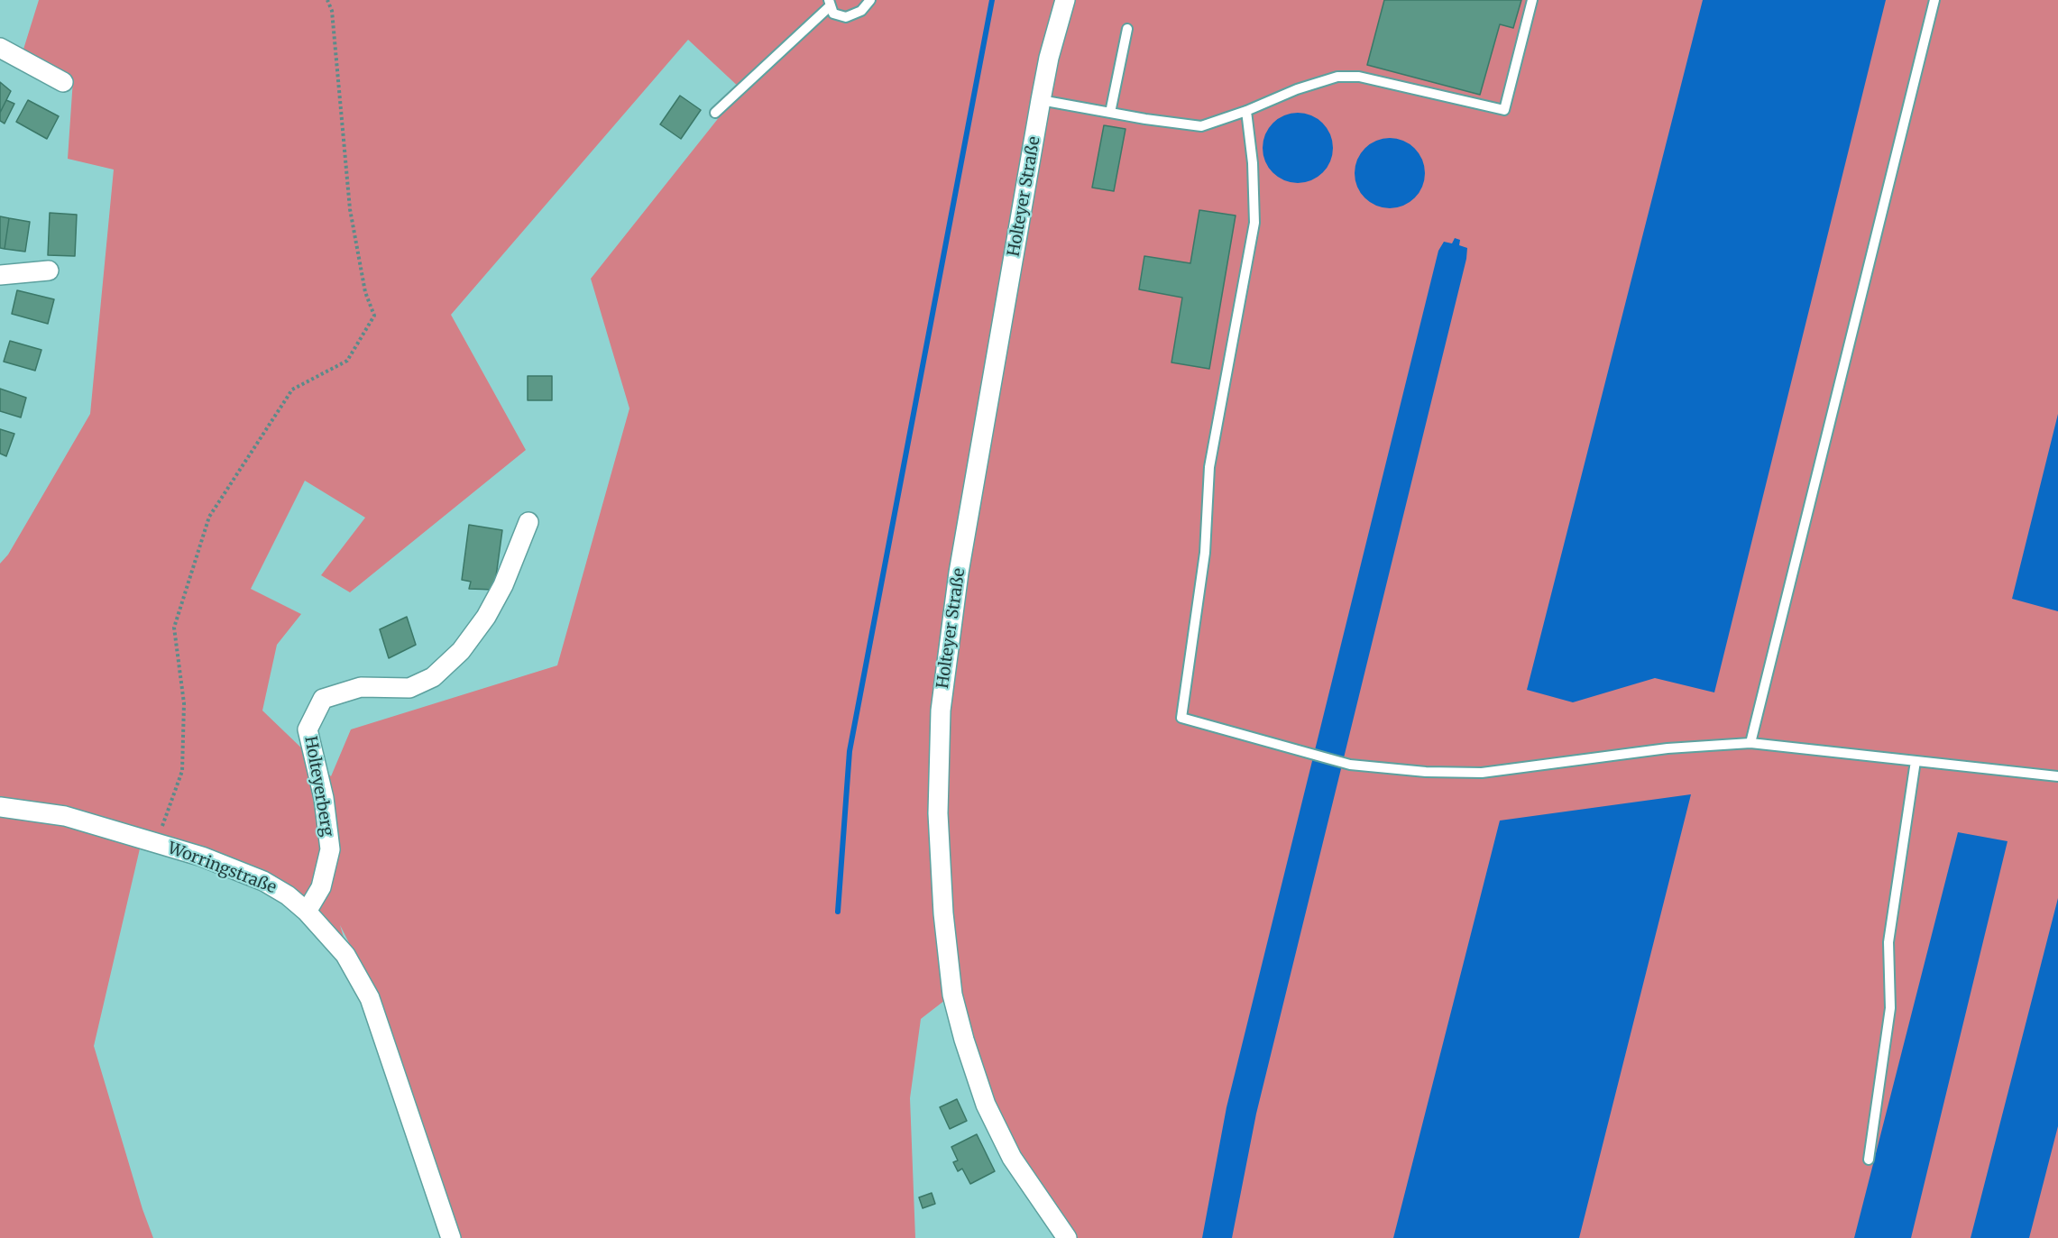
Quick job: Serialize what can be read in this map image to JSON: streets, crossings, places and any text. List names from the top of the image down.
{
  "streets": {
    "street": ["Holteyer Straße", "Holteyerberg", "Worringstraße"]
  },
  "crossings": [
    ["Holteyerberg", "Worringstraße"]
  ]
}
